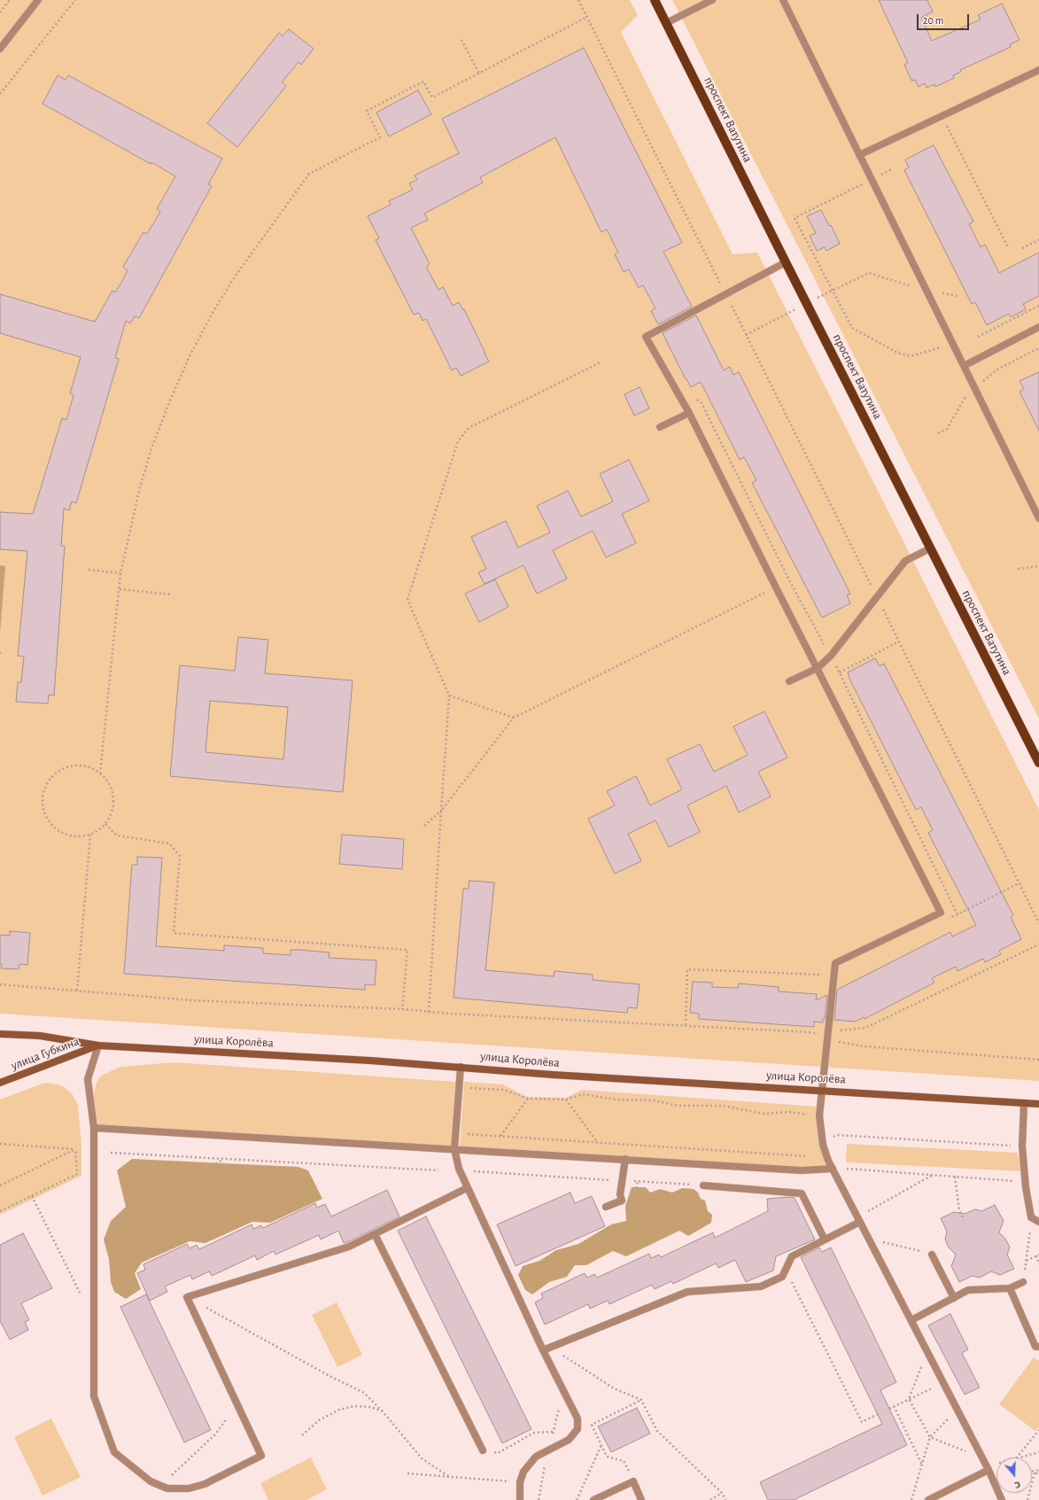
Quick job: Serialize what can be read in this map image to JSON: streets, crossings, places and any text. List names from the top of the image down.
{
  "streets": {
    "main road": ["проспект Ватутина"],
    "street": ["улица Королёва", "улица Губкина"]
  },
  "crossings": [
    ["улица Королёва", "улица Губкина"]
  ],
  "scale_bar": "20 m",
  "north": "bottom"
}
